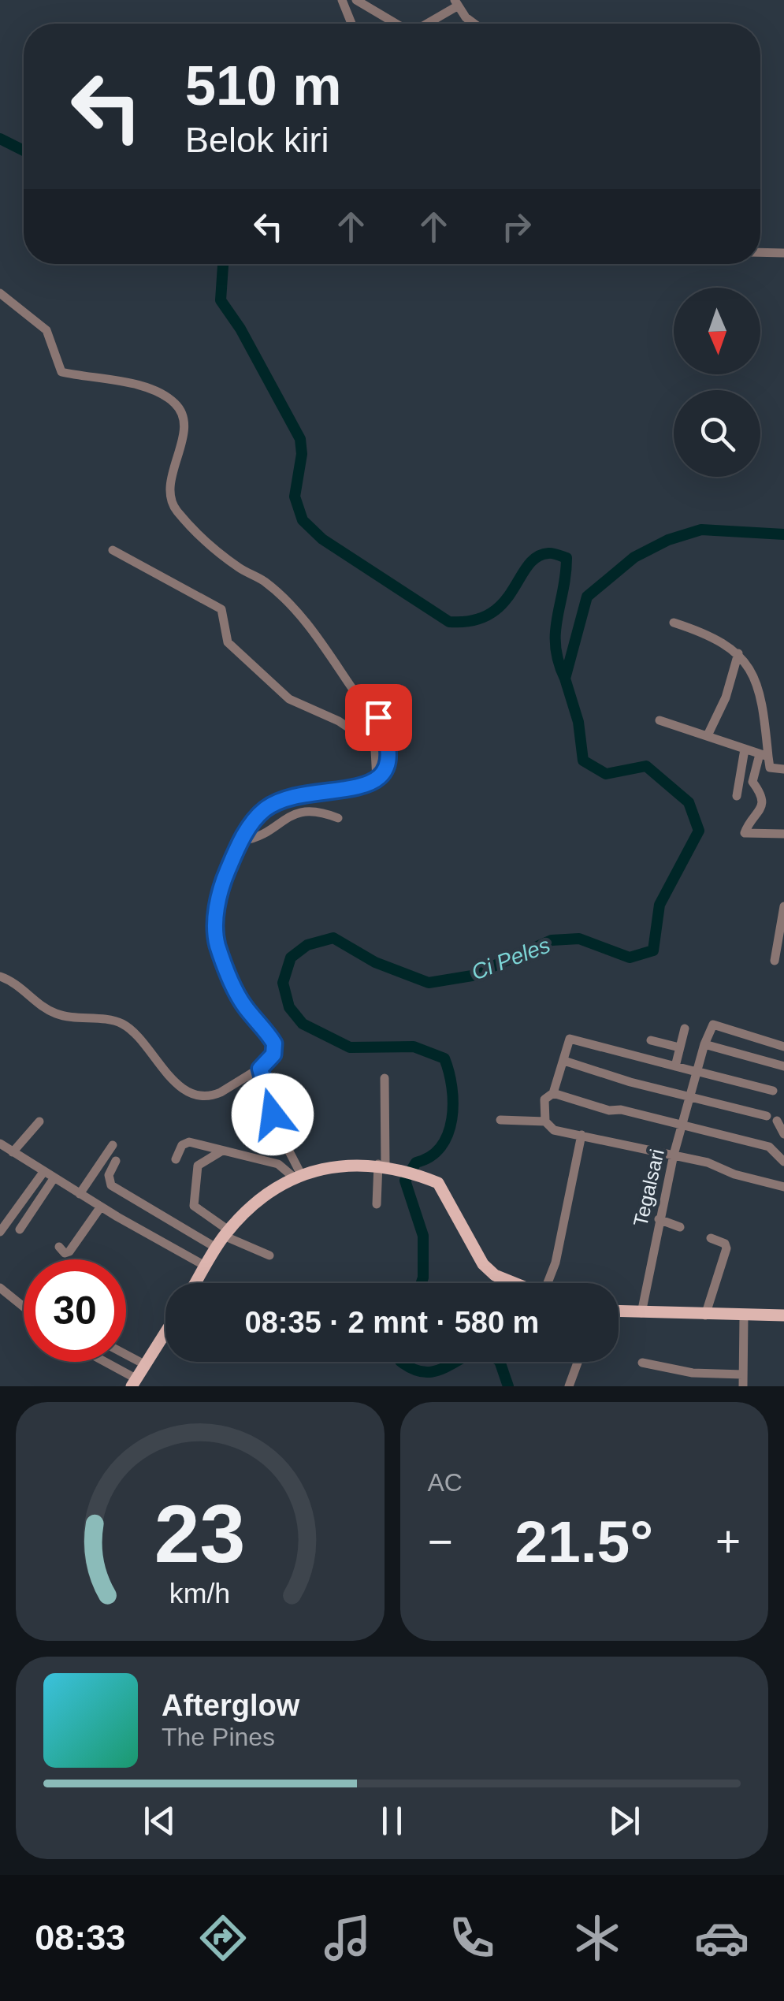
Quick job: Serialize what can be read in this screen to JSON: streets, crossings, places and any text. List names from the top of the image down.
{
  "streets": {
    "street": ["Tegalsari"]
  },
  "water": ["Ci Peles"],
  "north": "bottom",
  "page": {
    "turn": ["510 m", "Belok kiri"],
    "limit": "30",
    "trip": "08:35 · 2 mnt · 580 m",
    "tile": "AC",
    "heat": ["−", "21.5°", "+"],
    "song": ["Afterglow", "The Pines"],
    "tabs": "08:33",
    "gauge": ["23", "km/h"]
  }
}
